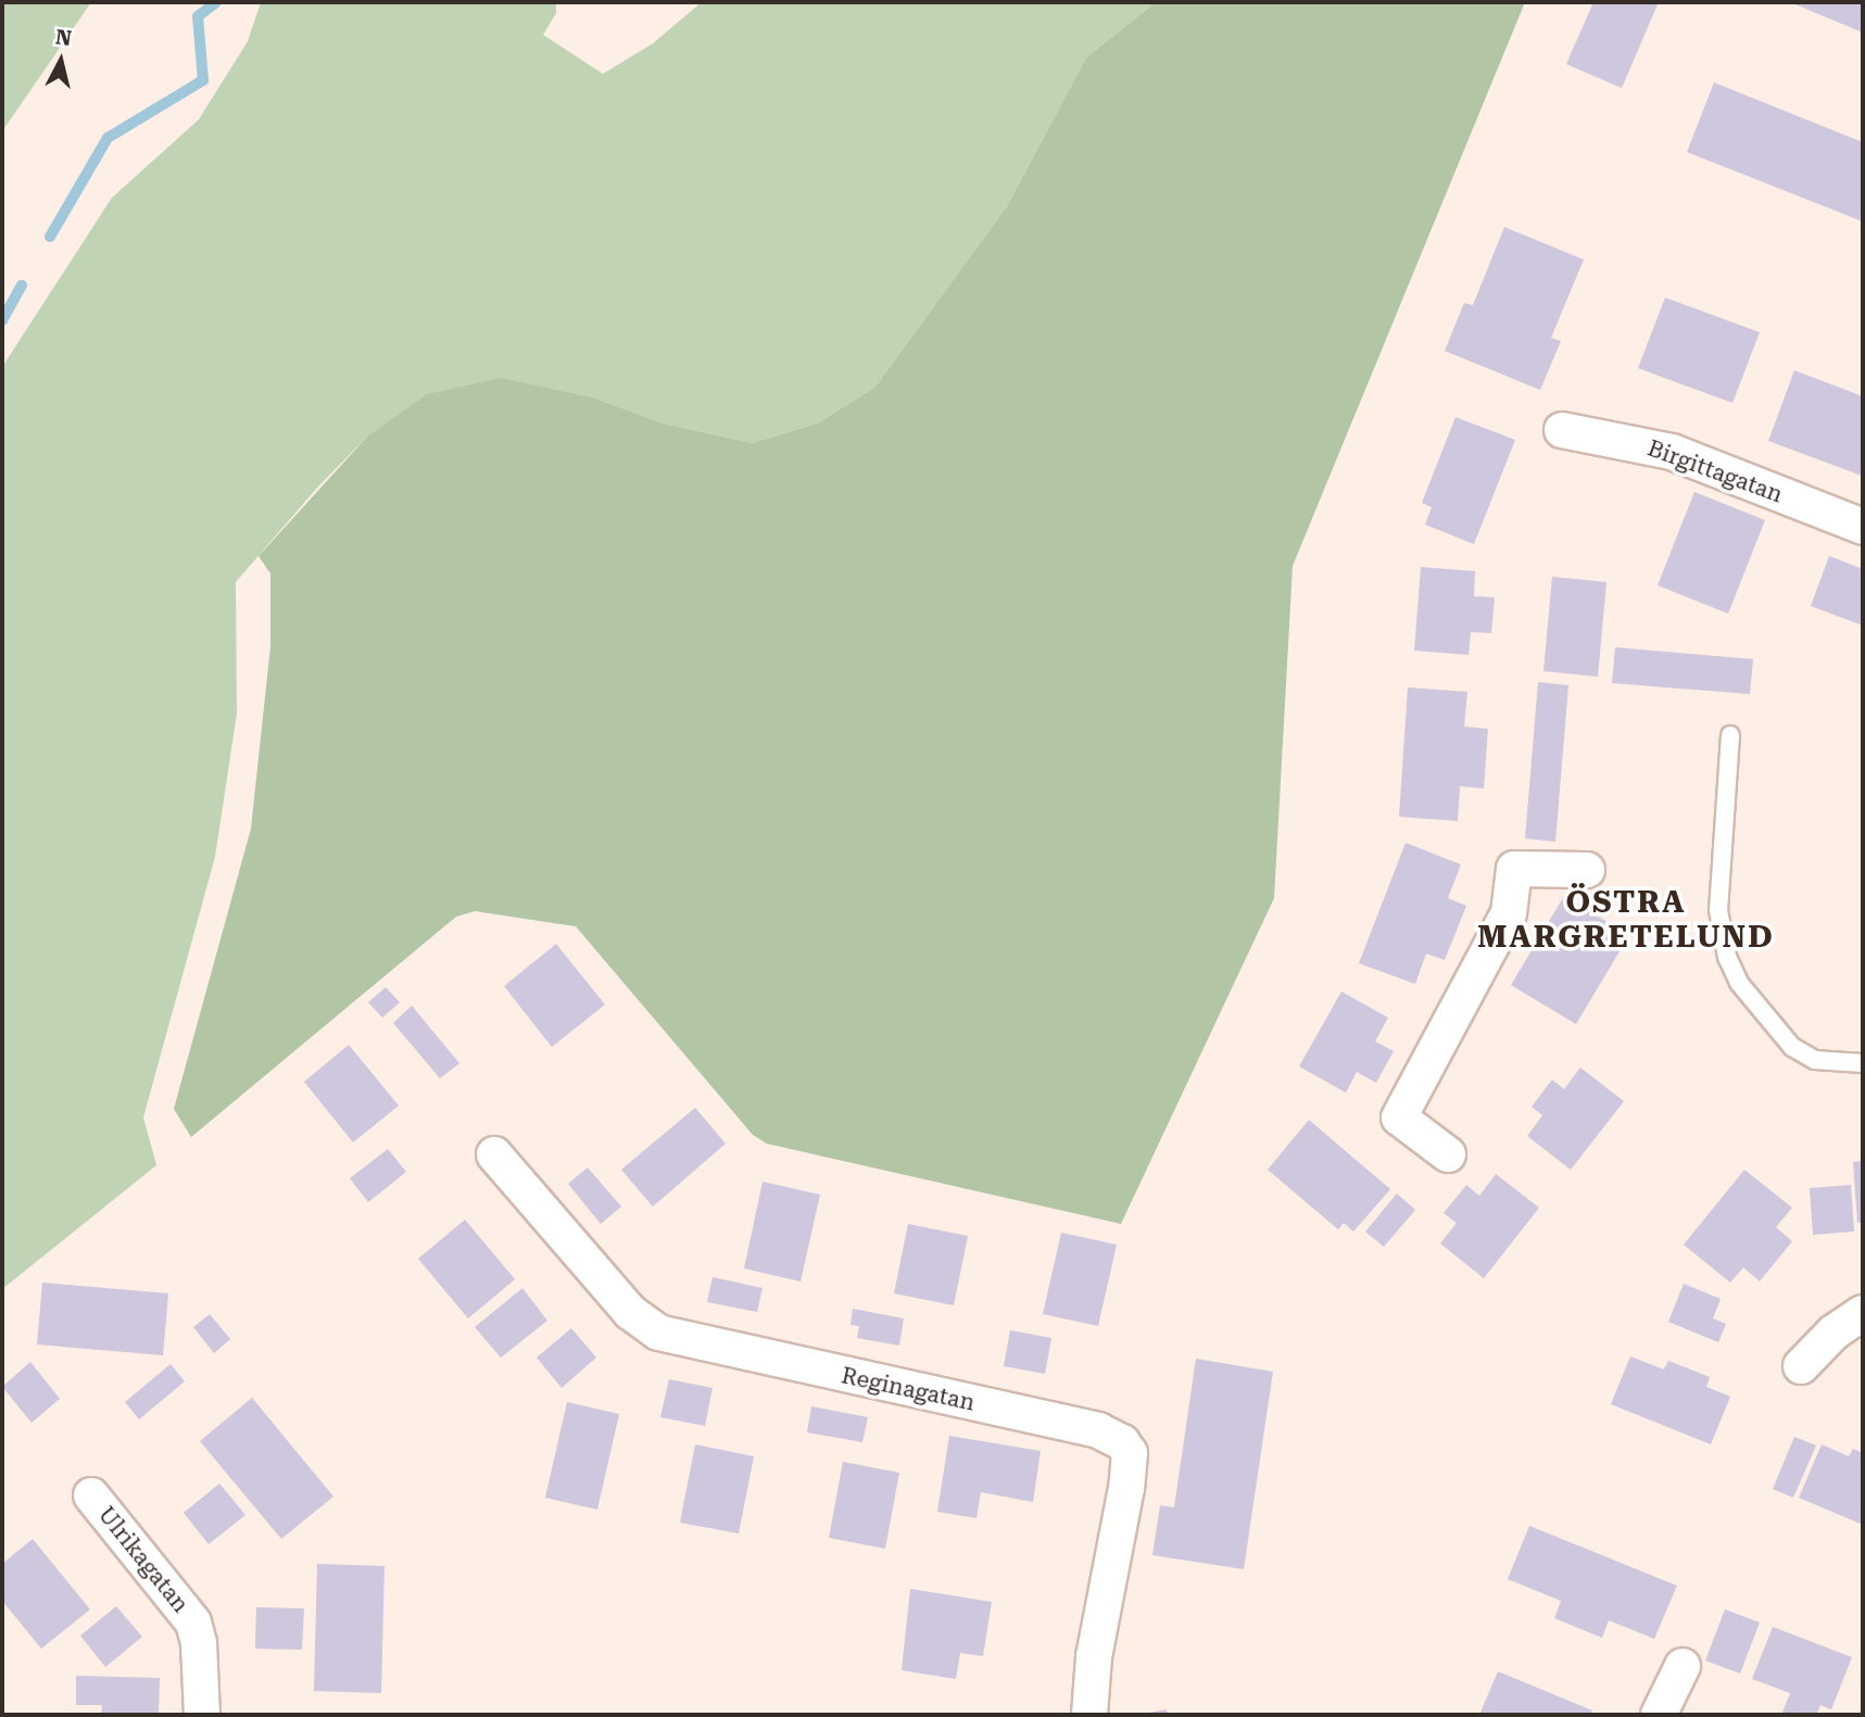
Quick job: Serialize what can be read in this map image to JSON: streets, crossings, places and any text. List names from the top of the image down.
{
  "streets": {
    "street": ["Birgittagatan", "Reginagatan", "Ulrikagatan"]
  },
  "districts": ["ÖSTRA MARGRETELUND"],
  "north": "top"
}
